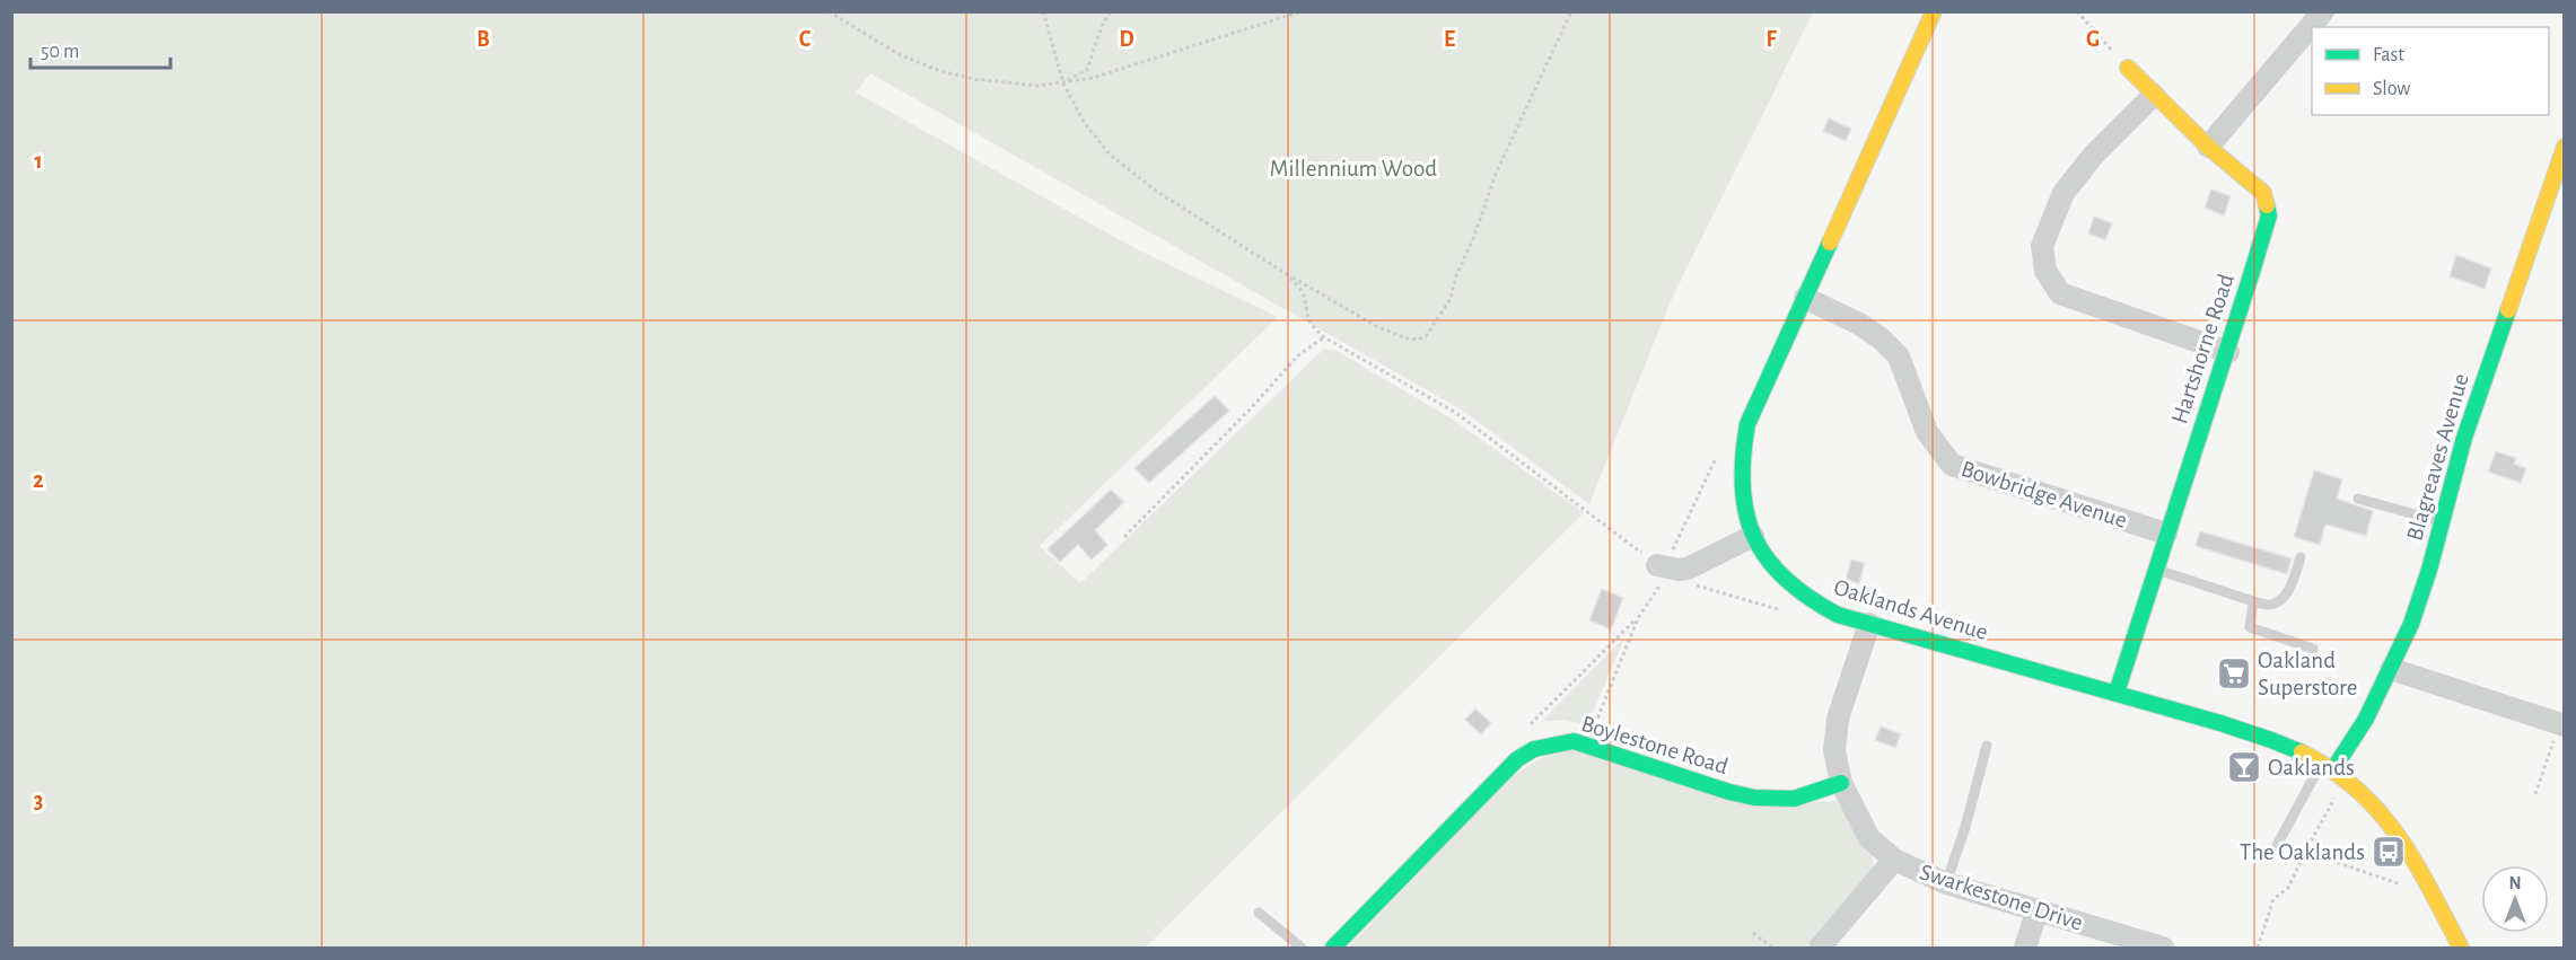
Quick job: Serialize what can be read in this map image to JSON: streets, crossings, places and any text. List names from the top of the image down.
{
  "streets": {
    "street": [
      "Hartshorne Road",
      "Blagreaves Avenue",
      "Bowbridge Avenue",
      "Oaklands Avenue",
      "Boylestone Road",
      "Swarkestone Drive"
    ]
  },
  "crossings": [
    ["Hartshorne Road", "Bowbridge Avenue"],
    ["Hartshorne Road", "Oaklands Avenue"],
    ["Blagreaves Avenue", "Oaklands Avenue"],
    ["Bowbridge Avenue", "Oaklands Avenue"],
    ["Oaklands Avenue", "Swarkestone Drive"],
    ["Boylestone Road", "Swarkestone Drive"]
  ],
  "parks": ["Millennium Wood"],
  "places": {
    "supermarket": ["Oakland Superstore"],
    "bar": ["Oaklands"],
    "bus stop": ["The Oaklands"]
  },
  "legend": ["Fast", "Slow"],
  "scale_bar": "50 m",
  "north": "top",
  "grid": {
    "columns": [
      "B",
      "C",
      "D",
      "E",
      "F",
      "G"
    ],
    "rows": ["1", "2", "3"]
  }
}
